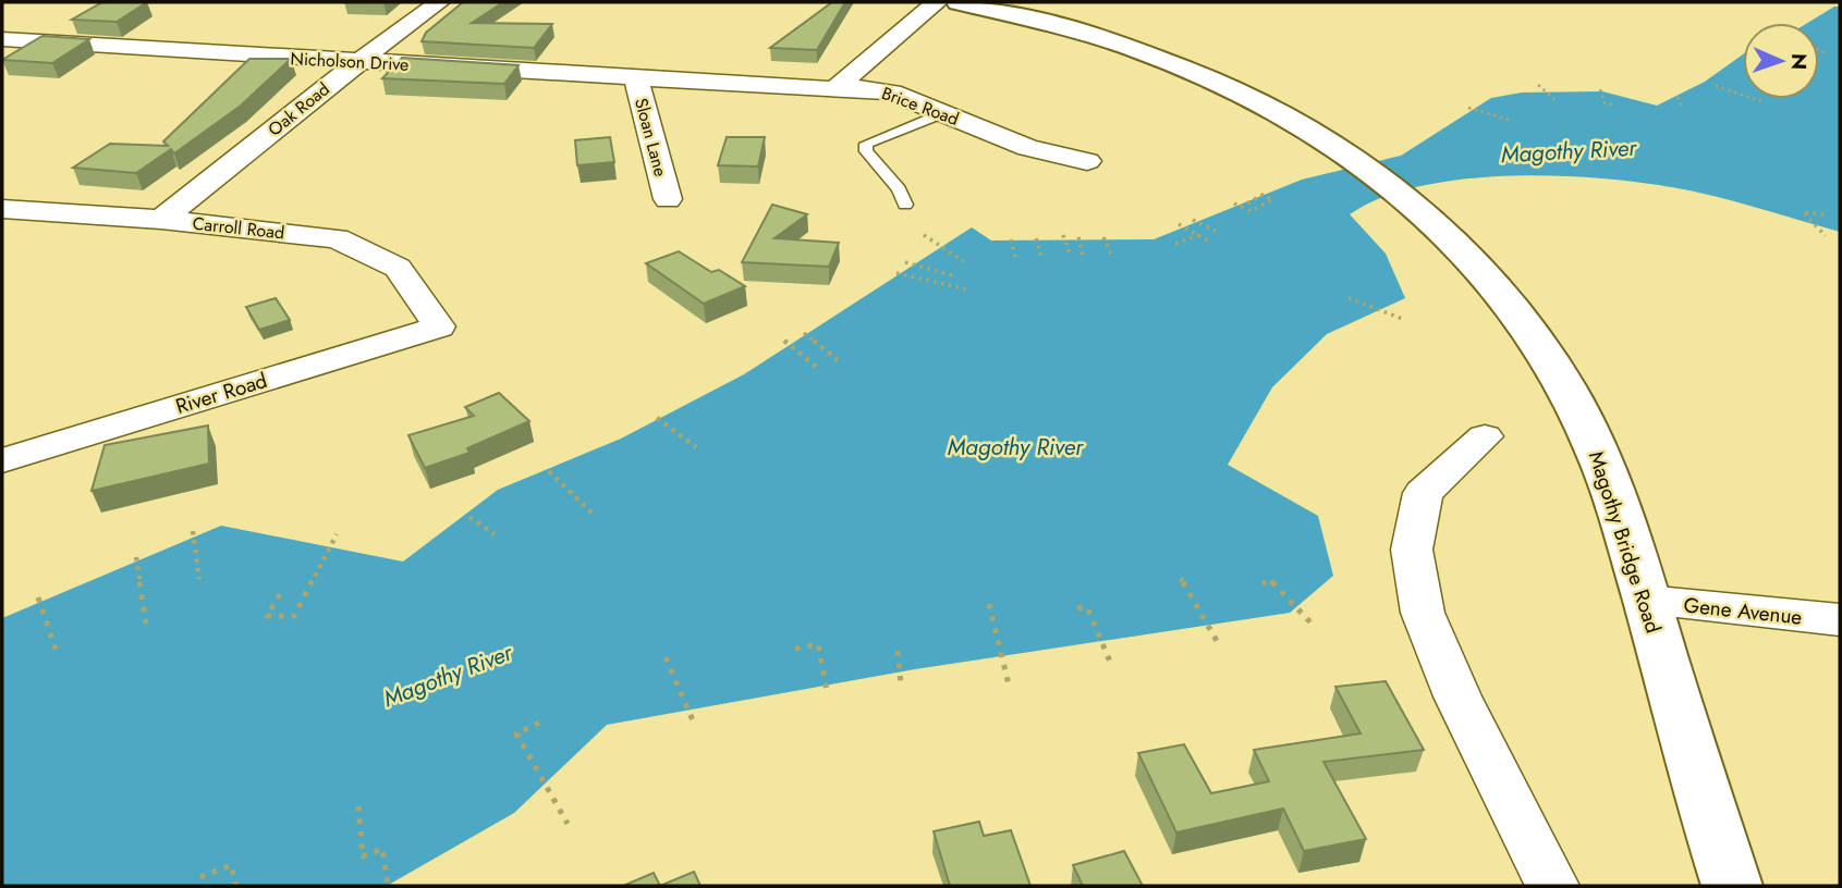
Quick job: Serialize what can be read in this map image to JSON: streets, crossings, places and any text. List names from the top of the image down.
{
  "streets": {
    "main road": ["Magothy Bridge Road"],
    "street": [
      "Nicholson Drive",
      "Brice Road",
      "Oak Road",
      "Sloan Lane",
      "Carroll Road",
      "River Road",
      "Gene Avenue"
    ]
  },
  "crossings": [
    ["Nicholson Drive", "Brice Road"],
    ["Nicholson Drive", "Oak Road"],
    ["Nicholson Drive", "Sloan Lane"],
    ["Oak Road", "Carroll Road"],
    ["Carroll Road", "River Road"],
    ["Magothy Bridge Road", "Gene Avenue"]
  ],
  "water": ["Magothy River"],
  "north": "right"
}
